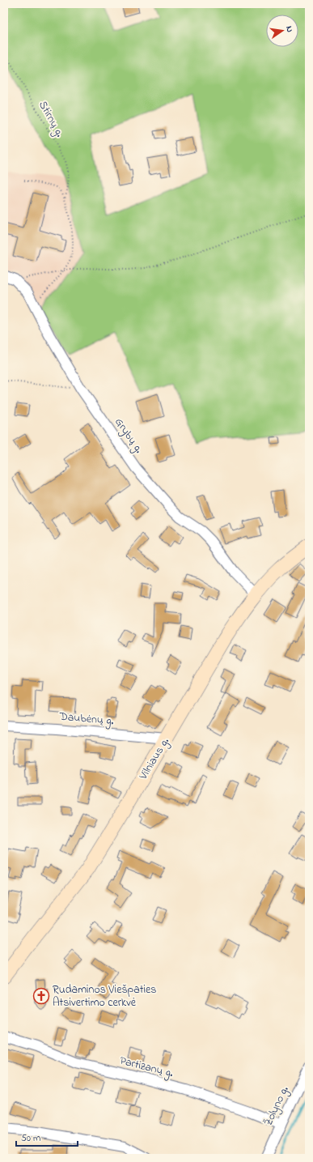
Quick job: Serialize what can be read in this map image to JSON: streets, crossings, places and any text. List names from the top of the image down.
{
  "streets": {
    "main road": ["Vilniaus g."],
    "street": [
      "Grybų g.",
      "Daubėnų g.",
      "Partizanų g.",
      "Žolyno g."
    ],
    "path": ["Stirnų g."]
  },
  "crossings": [
    ["Stirnų g.", "Grybų g."],
    ["Grybų g.", "Vilniaus g."],
    ["Daubėnų g.", "Vilniaus g."],
    ["Partizanų g.", "Žolyno g."]
  ],
  "places": {
    "church": ["Rudaminos Viešpaties Atsivertimo cerkvė"]
  },
  "scale_bar": "50 m",
  "north": "right"
}
